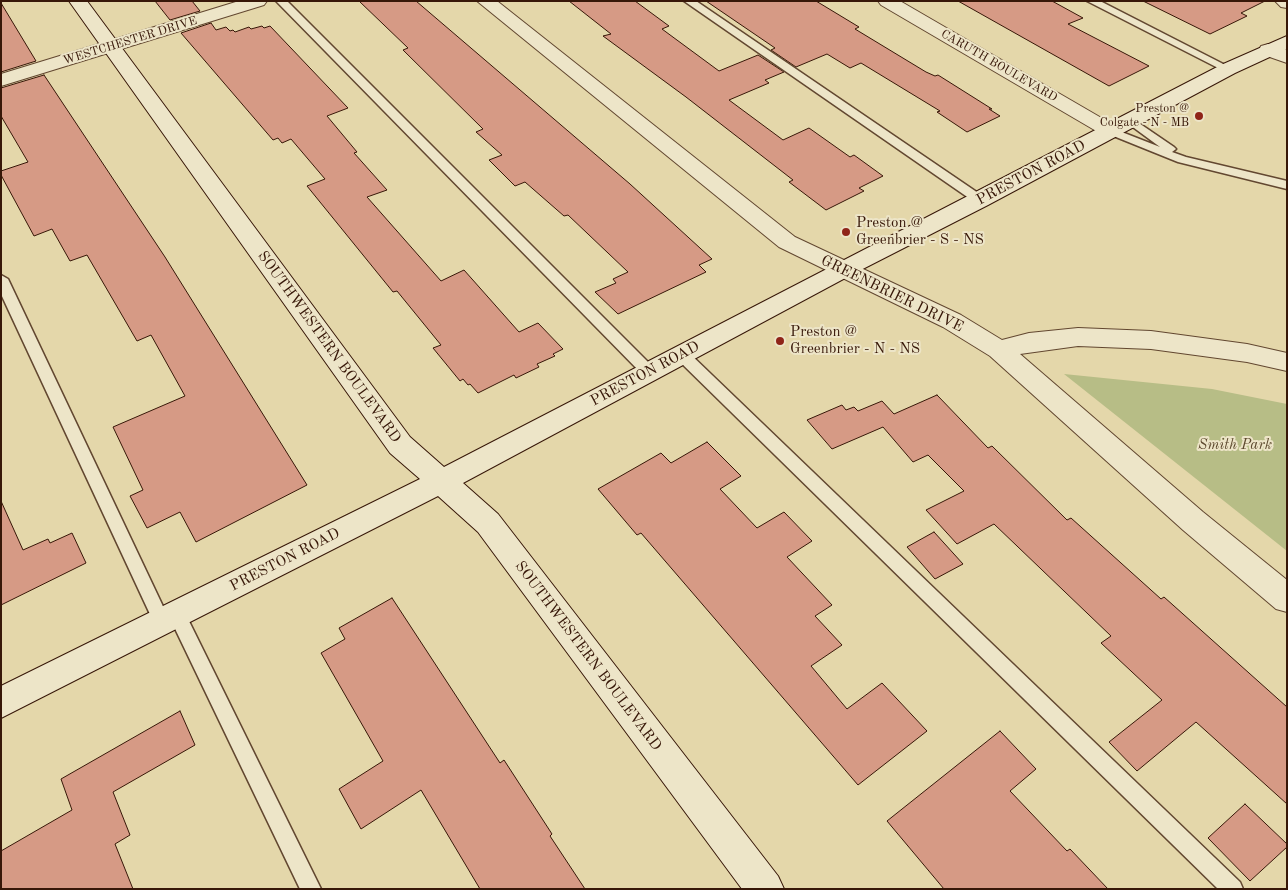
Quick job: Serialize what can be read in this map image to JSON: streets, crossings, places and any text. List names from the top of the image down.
{
  "streets": {
    "street": [
      "WESTCHESTER DRIVE",
      "CARUTH BOULEVARD",
      "PRESTON ROAD",
      "GREENBRIER DRIVE",
      "SOUTHWESTERN BOULEVARD"
    ]
  },
  "crossings": [
    ["WESTCHESTER DRIVE", "SOUTHWESTERN BOULEVARD"],
    ["CARUTH BOULEVARD", "PRESTON ROAD"],
    ["PRESTON ROAD", "GREENBRIER DRIVE"],
    ["PRESTON ROAD", "SOUTHWESTERN BOULEVARD"]
  ],
  "parks": ["Smith Park"],
  "places": ["Preston @ Colgate - N - MB", "Preston @ Greenbrier - S - NS", "Preston @ Greenbrier - N - NS"]
}
